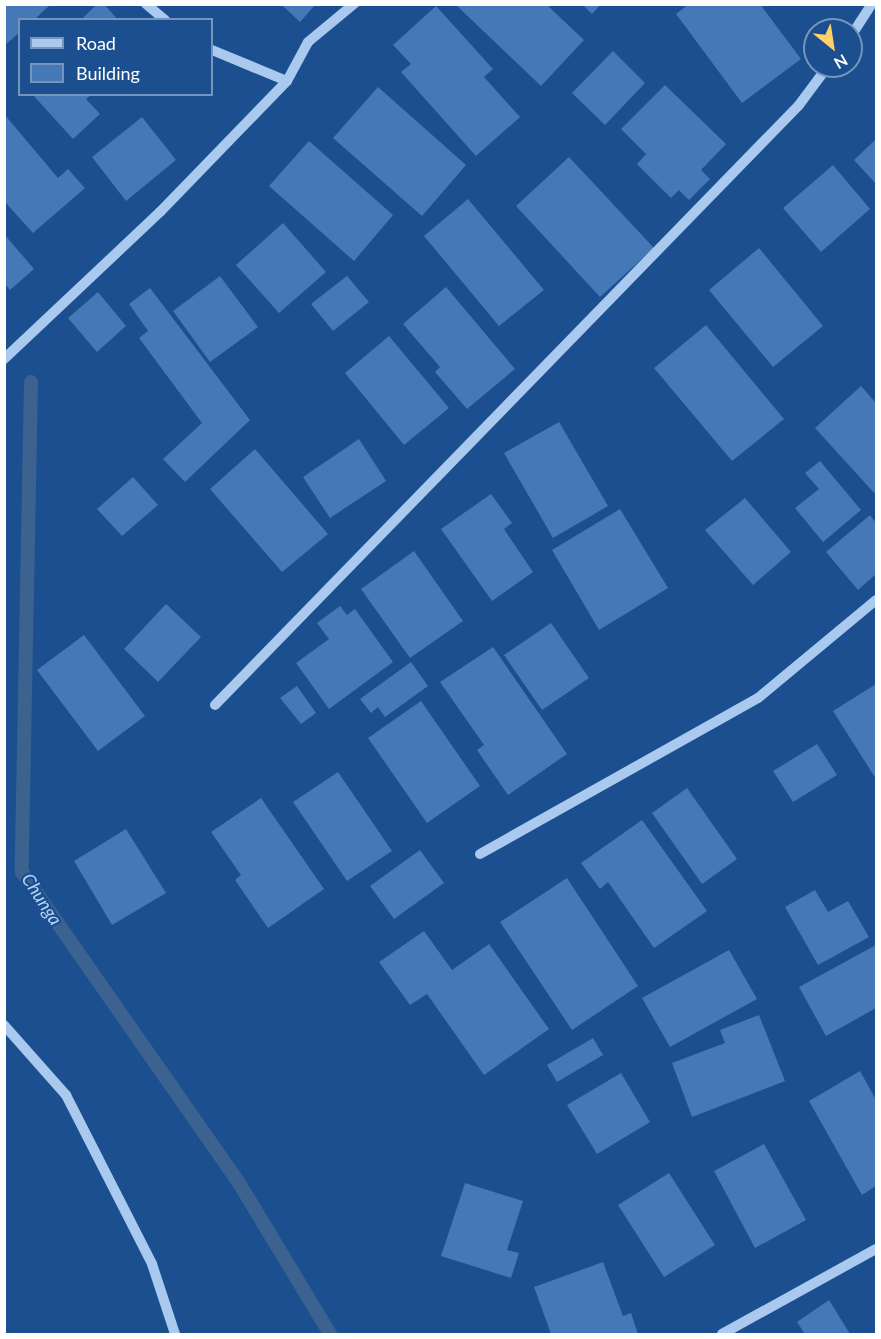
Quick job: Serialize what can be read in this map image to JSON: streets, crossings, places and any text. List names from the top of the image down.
{
  "water": ["Chunga"],
  "legend": ["Road", "Building"],
  "north": "bottom right"
}
